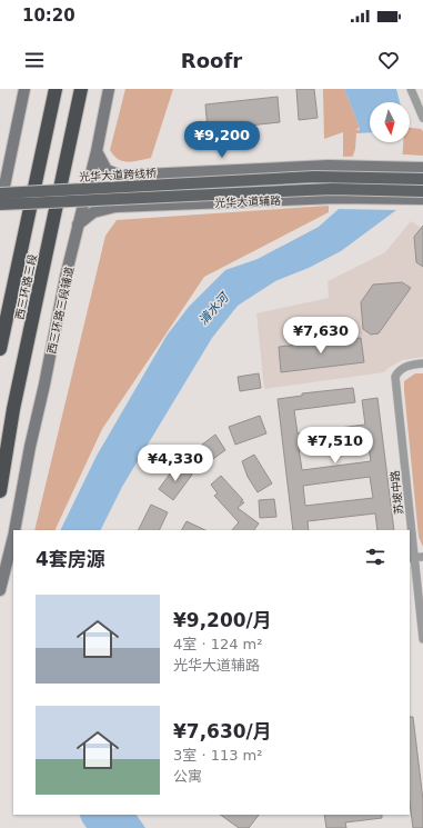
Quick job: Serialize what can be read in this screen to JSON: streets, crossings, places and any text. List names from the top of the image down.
{
  "streets": {
    "highway": ["西三环路三段"],
    "main road": ["光华大道跨线桥"],
    "street": ["光华大道辅路", "西三环路三段辅道", "苏坡中路"]
  },
  "crossings": [
    ["光华大道辅路", "西三环路三段辅道"]
  ],
  "water": ["清水河"],
  "north": "bottom",
  "page": {
    "status": "10:20",
    "header": "Roofr",
    "price": [
      "¥9,200",
      "¥7,630",
      "¥7,510",
      "¥4,330"
    ],
    "heading": "4套房源",
    "list": [
      {
        "name": "¥9,200/月",
        "note": "4室 · 124 m² · 光华大道辅路"
      },
      {
        "name": "¥7,630/月",
        "note": "3室 · 113 m² · 公寓"
      }
    ]
  }
}
